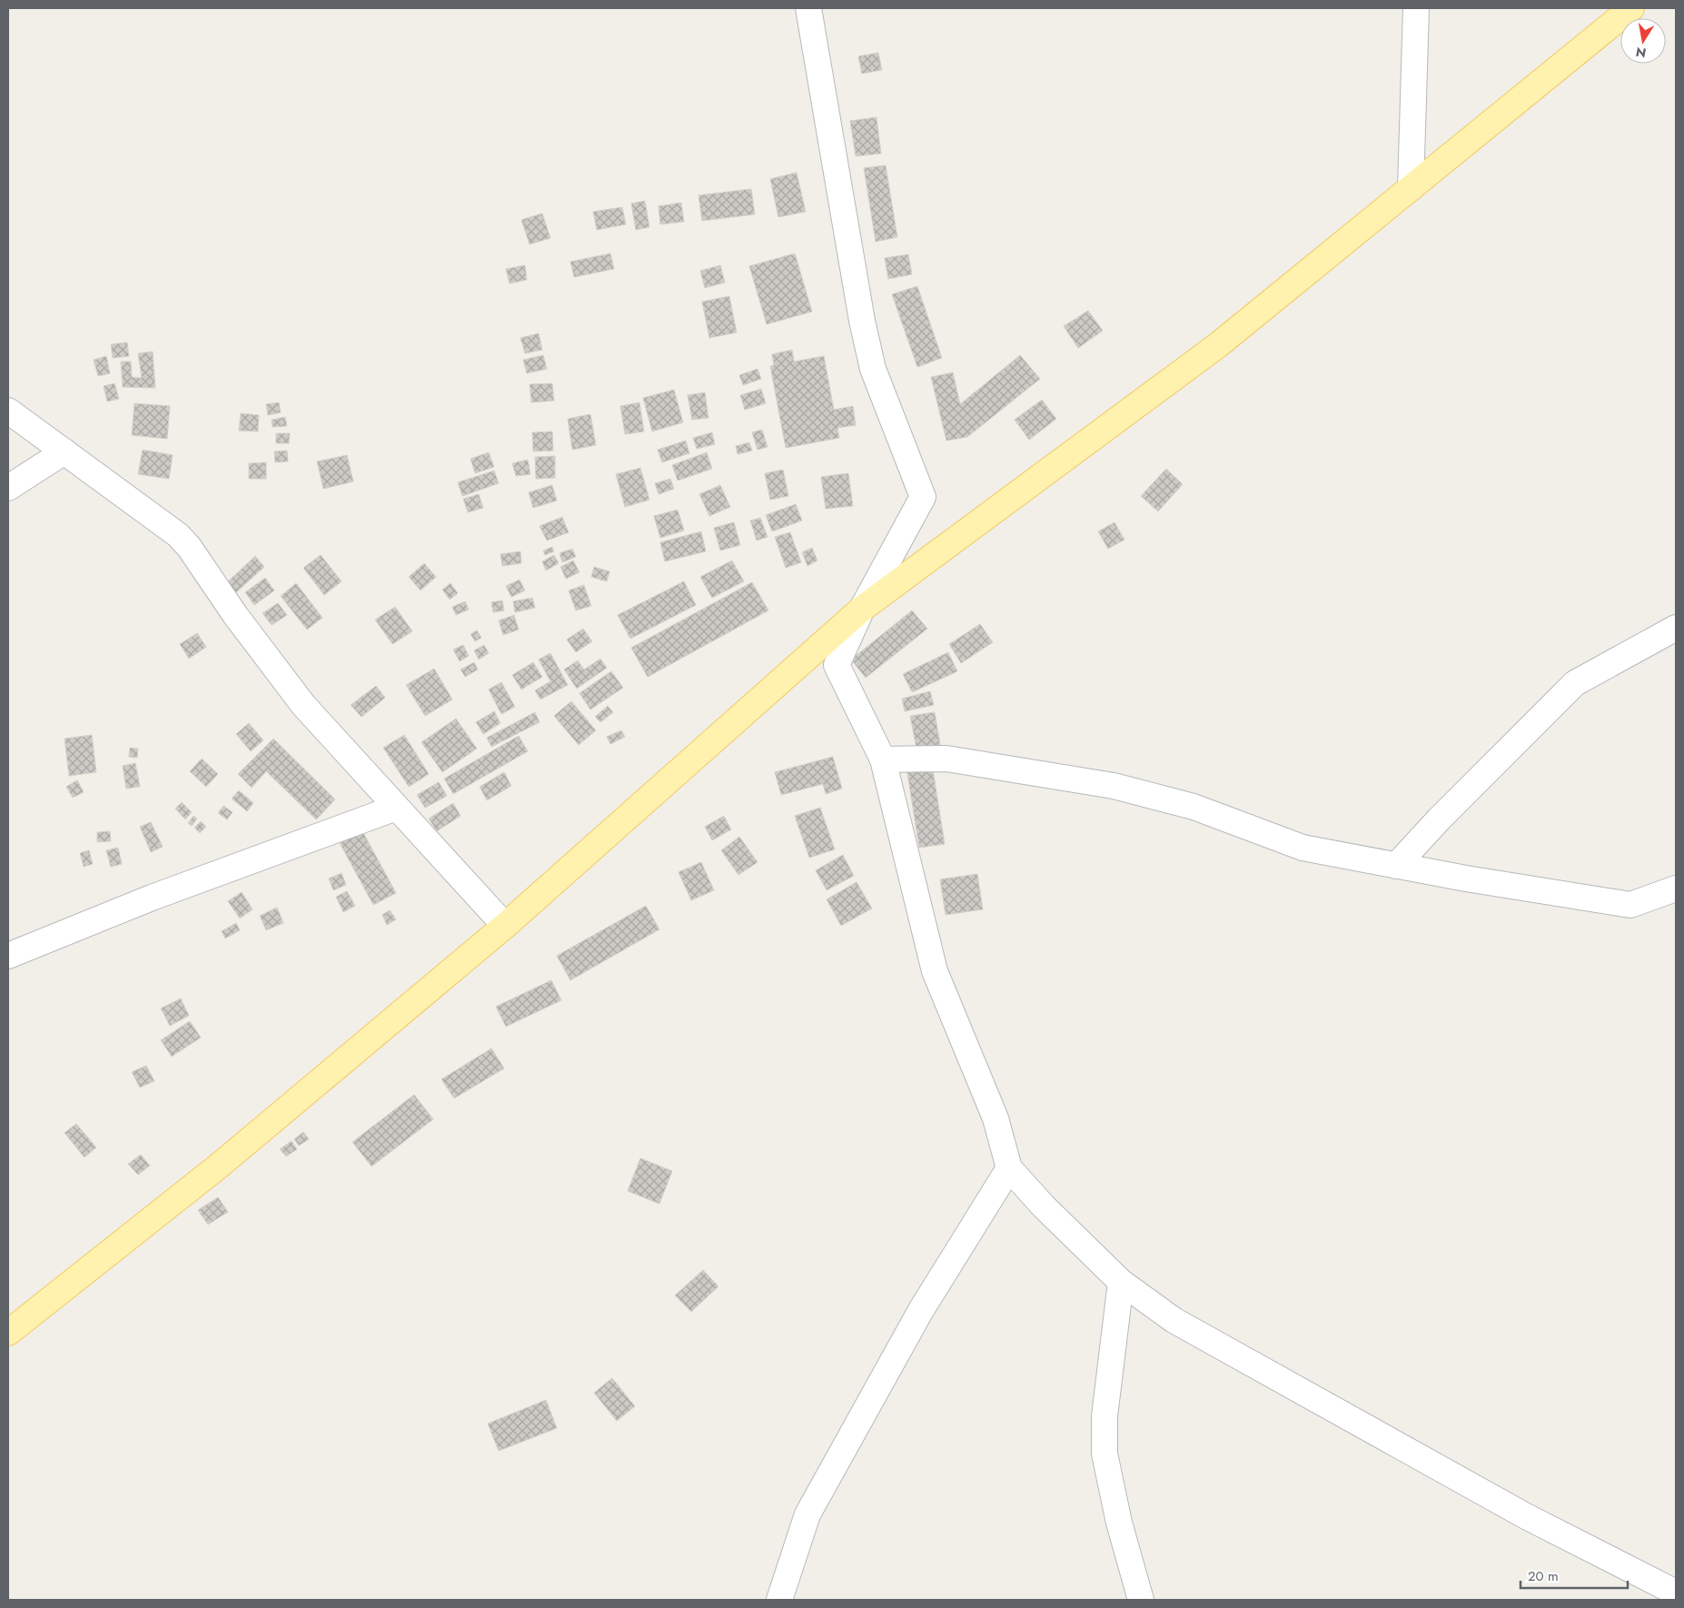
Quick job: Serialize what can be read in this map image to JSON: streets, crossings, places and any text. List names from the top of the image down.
{
  "scale_bar": "20 m",
  "north": "bottom"
}
